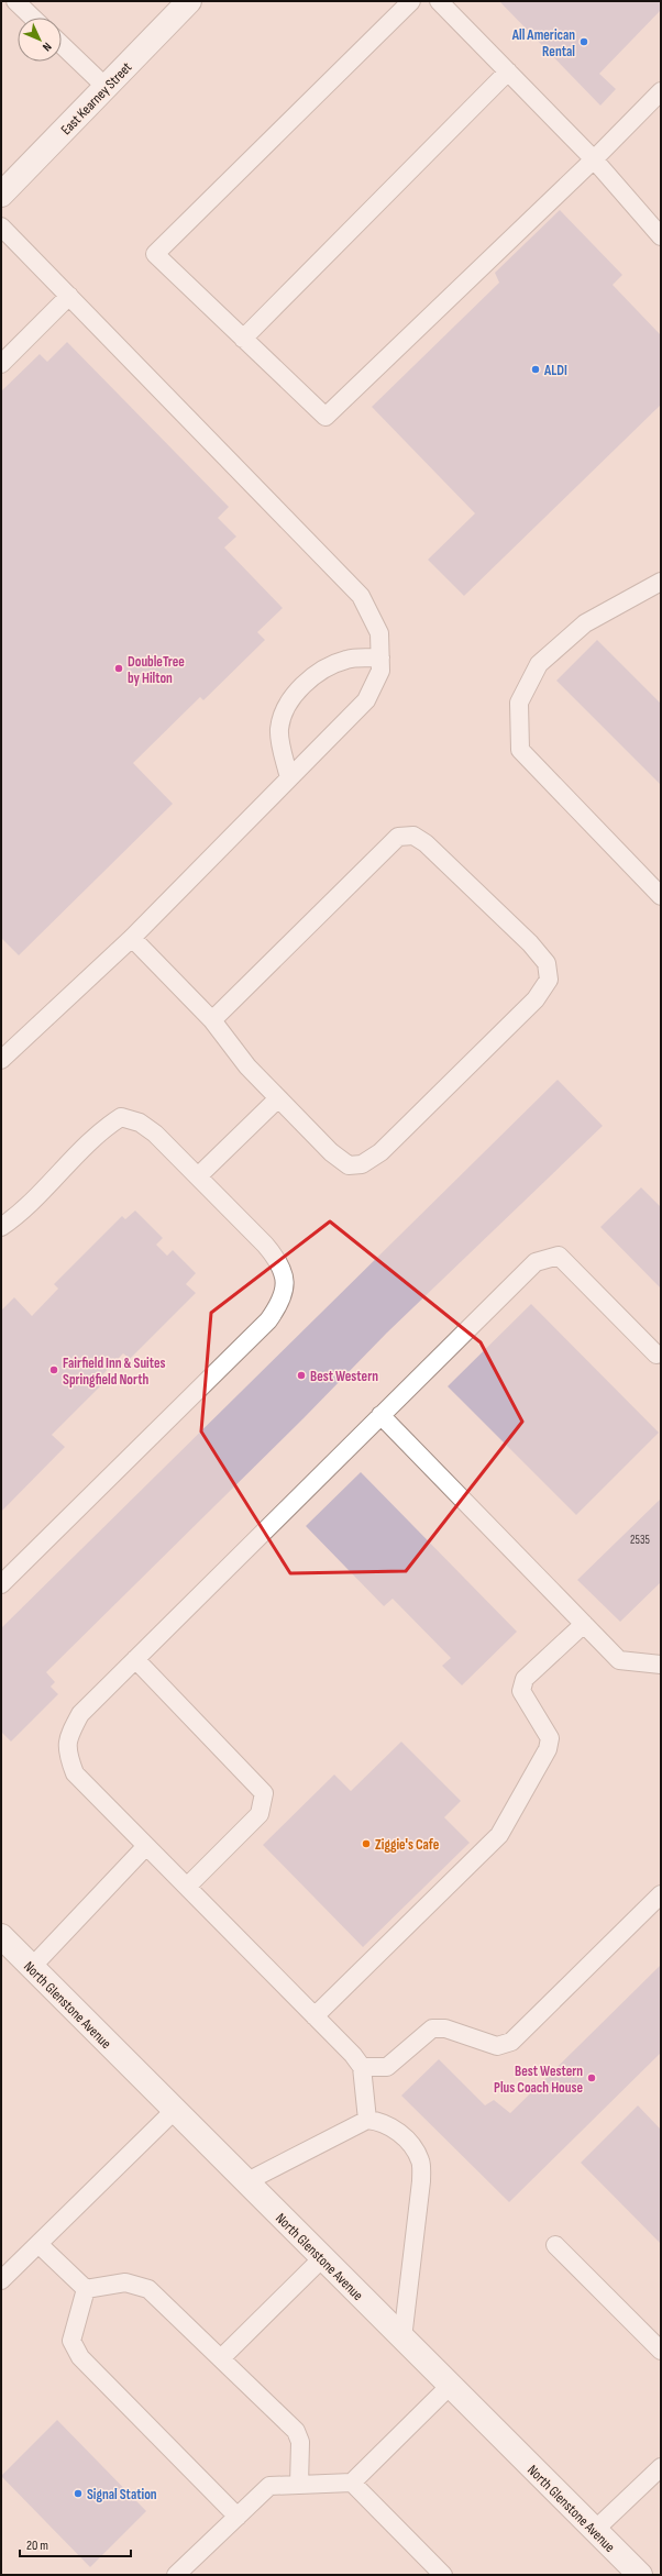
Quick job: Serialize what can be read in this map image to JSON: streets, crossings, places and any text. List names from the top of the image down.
{
  "streets": {
    "main road": ["East Kearney Street", "North Glenstone Avenue"]
  },
  "places": [
    "All American Rental",
    "ALDI",
    "DoubleTree by Hilton",
    "Fairfield Inn & Suites Springfield North",
    "Best Western",
    "Ziggie's Cafe",
    "Best Western Plus Coach House",
    "Signal Station"
  ],
  "house_numbers": ["2535"],
  "scale_bar": "20 m",
  "north": "bottom right"
}
